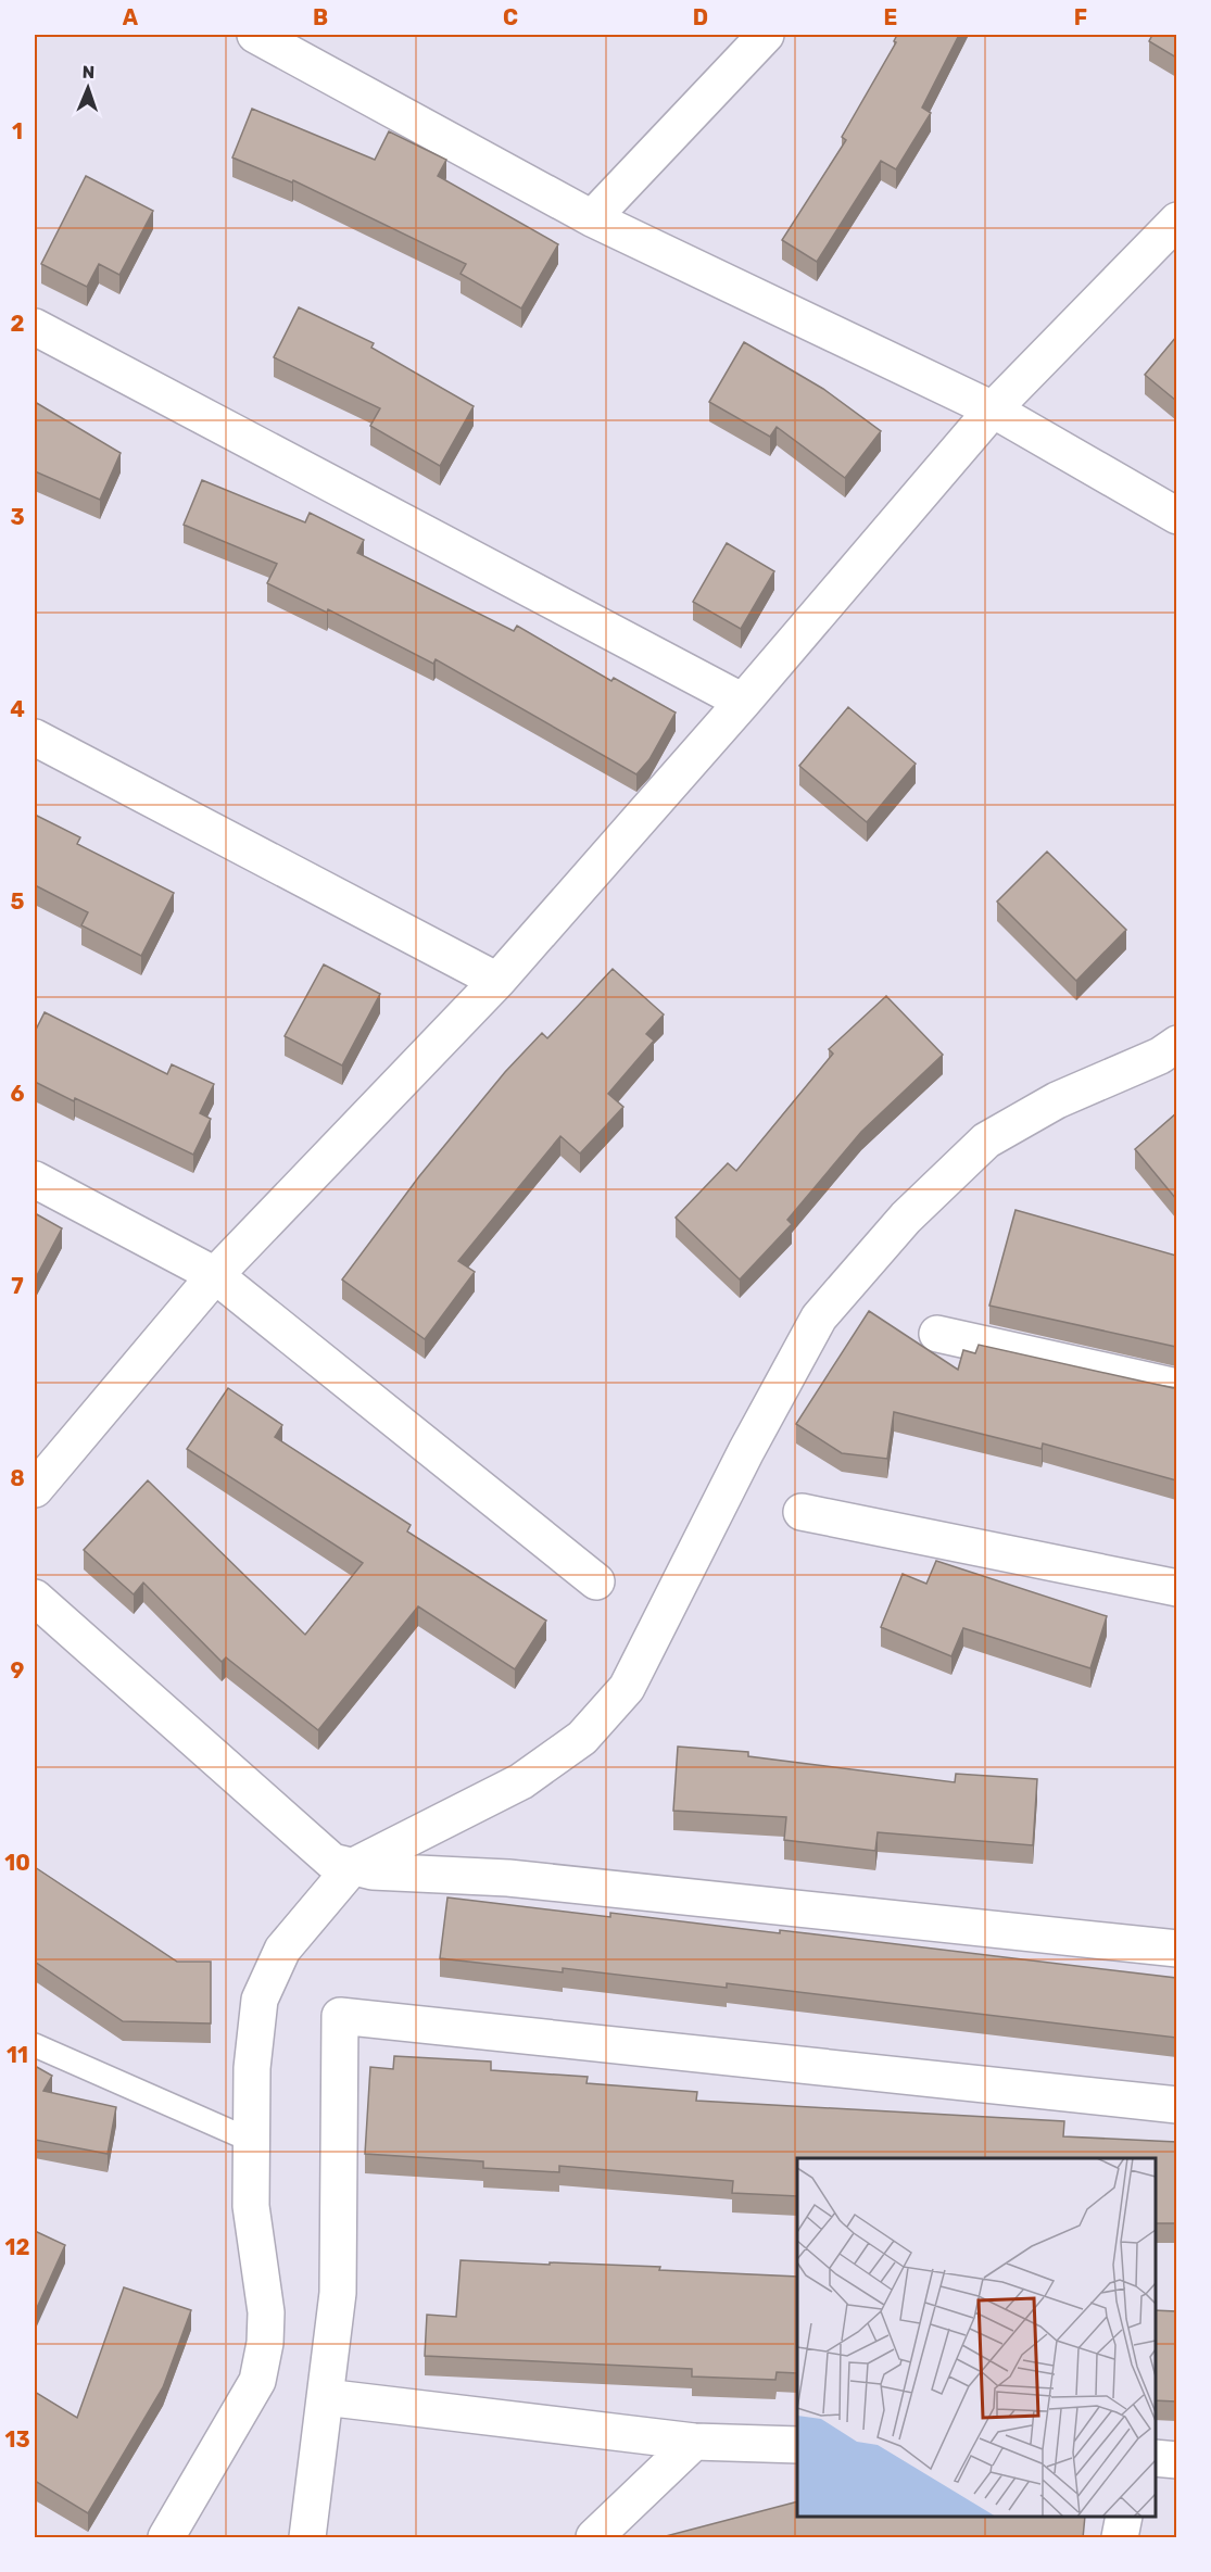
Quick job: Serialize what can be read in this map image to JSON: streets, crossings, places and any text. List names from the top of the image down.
{
  "north": "top",
  "grid": {
    "columns": [
      "A",
      "B",
      "C",
      "D",
      "E",
      "F"
    ],
    "rows": [
      "1",
      "2",
      "3",
      "4",
      "5",
      "6",
      "7",
      "8",
      "9",
      "10",
      "11",
      "12",
      "13"
    ]
  }
}
